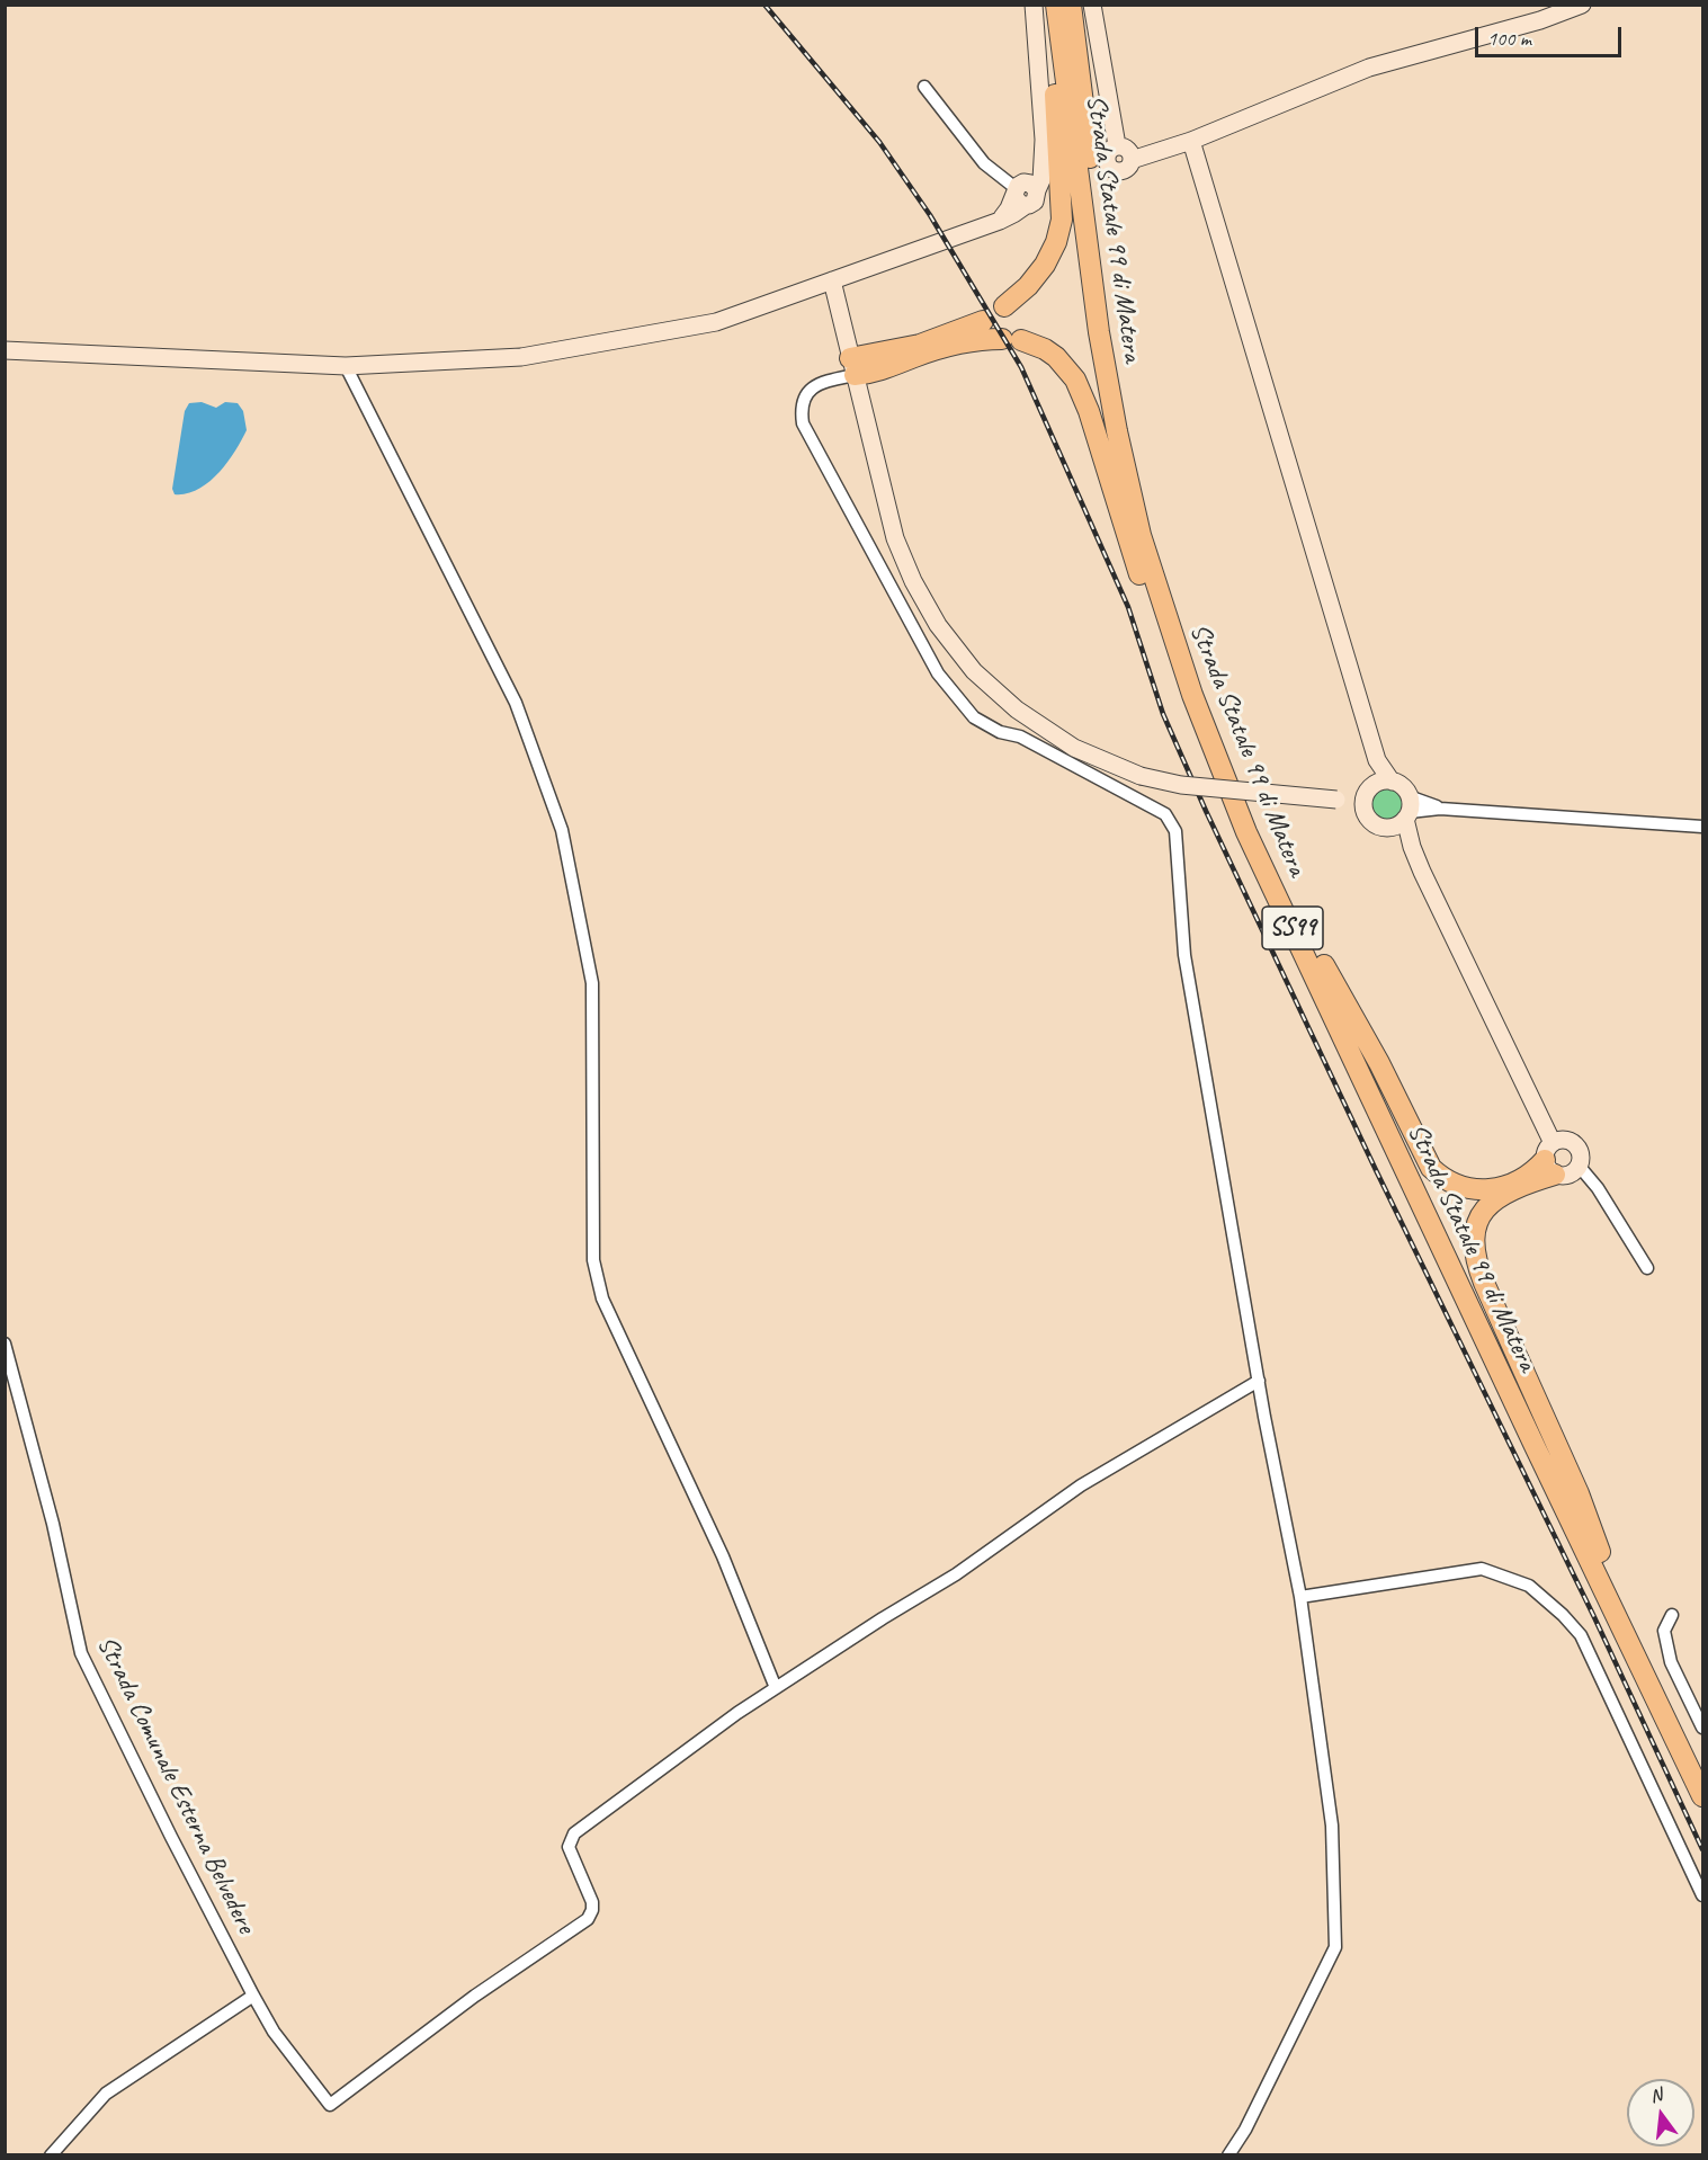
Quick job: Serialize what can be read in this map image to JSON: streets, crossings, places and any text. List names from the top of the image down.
{
  "streets": {
    "highway": ["Strada Statale 99 di Matera", "SS99"],
    "street": ["Strada Comunale Esterna Belvedere"]
  },
  "scale_bar": "100 m",
  "north": "top"
}
